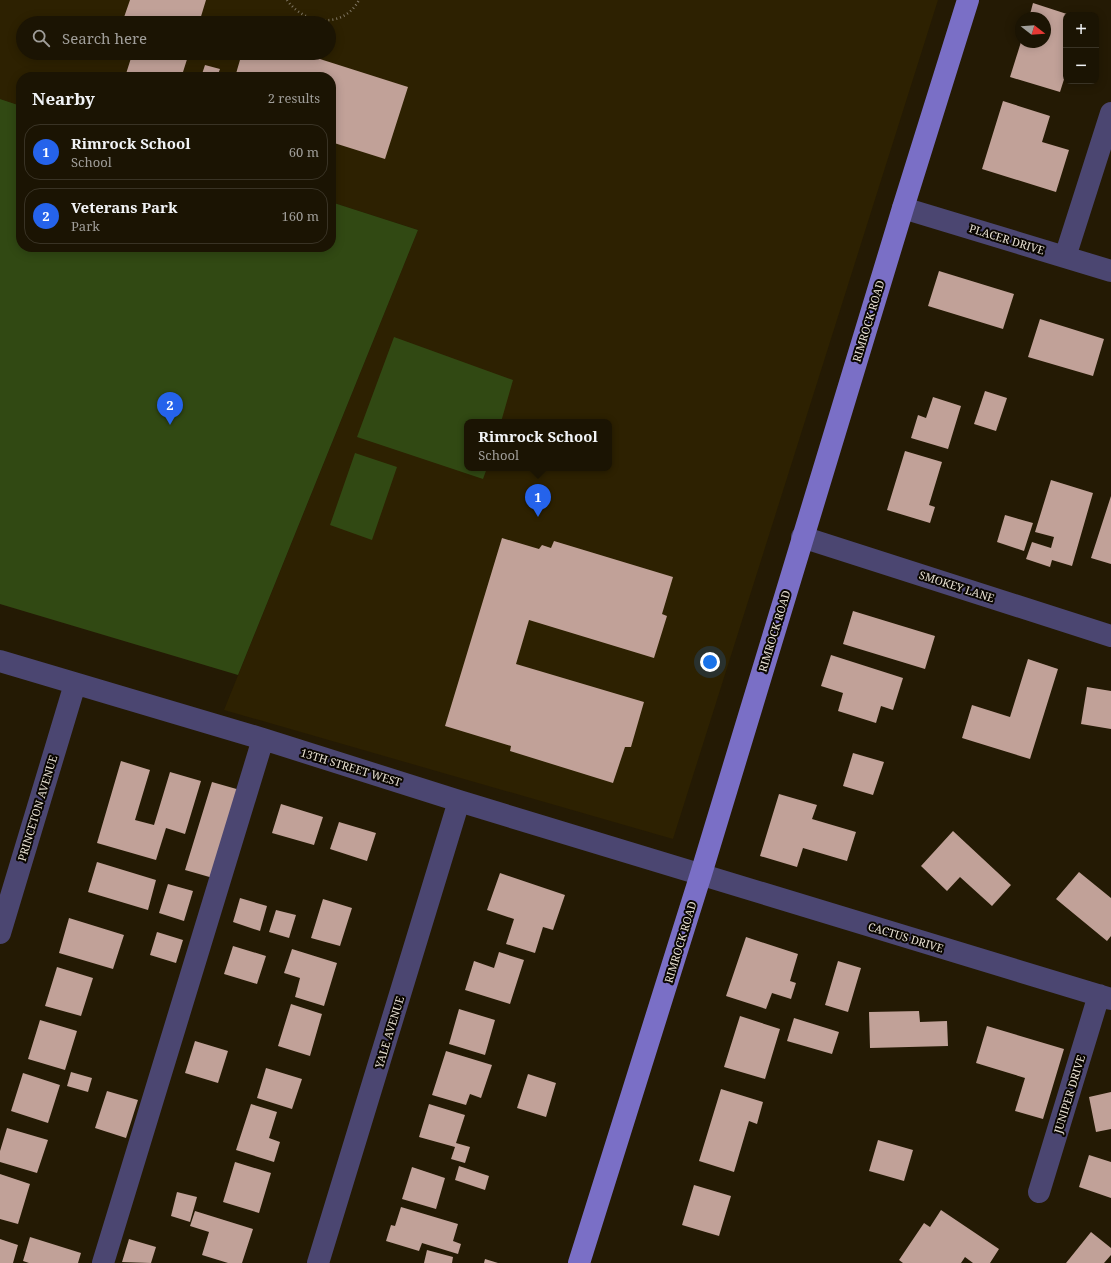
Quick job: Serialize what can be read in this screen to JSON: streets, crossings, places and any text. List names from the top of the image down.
{
  "streets": {
    "main road": ["RIMROCK ROAD"],
    "street": [
      "PLACER DRIVE",
      "SMOKEY LANE",
      "13TH STREET WEST",
      "PRINCETON AVENUE",
      "CACTUS DRIVE",
      "YALE AVENUE",
      "JUNIPER DRIVE"
    ]
  },
  "crossings": [
    ["PLACER DRIVE", "RIMROCK ROAD"],
    ["RIMROCK ROAD", "SMOKEY LANE"],
    ["RIMROCK ROAD", "13TH STREET WEST"],
    ["RIMROCK ROAD", "CACTUS DRIVE"],
    ["13TH STREET WEST", "PRINCETON AVENUE"],
    ["13TH STREET WEST", "CACTUS DRIVE"],
    ["13TH STREET WEST", "YALE AVENUE"],
    ["CACTUS DRIVE", "JUNIPER DRIVE"]
  ],
  "north": "right",
  "page": {
    "map_buttons": ["+", "−"],
    "search": "Search here",
    "heading": ["Nearby", "2 results"],
    "list": [
      {
        "mark": "1",
        "name": "Rimrock School",
        "note": "School",
        "value": "60 m"
      },
      {
        "mark": "2",
        "name": "Veterans Park",
        "note": "Park",
        "value": "160 m"
      }
    ],
    "pins": ["2", "1"],
    "popup": ["Rimrock School", "School"]
  }
}
